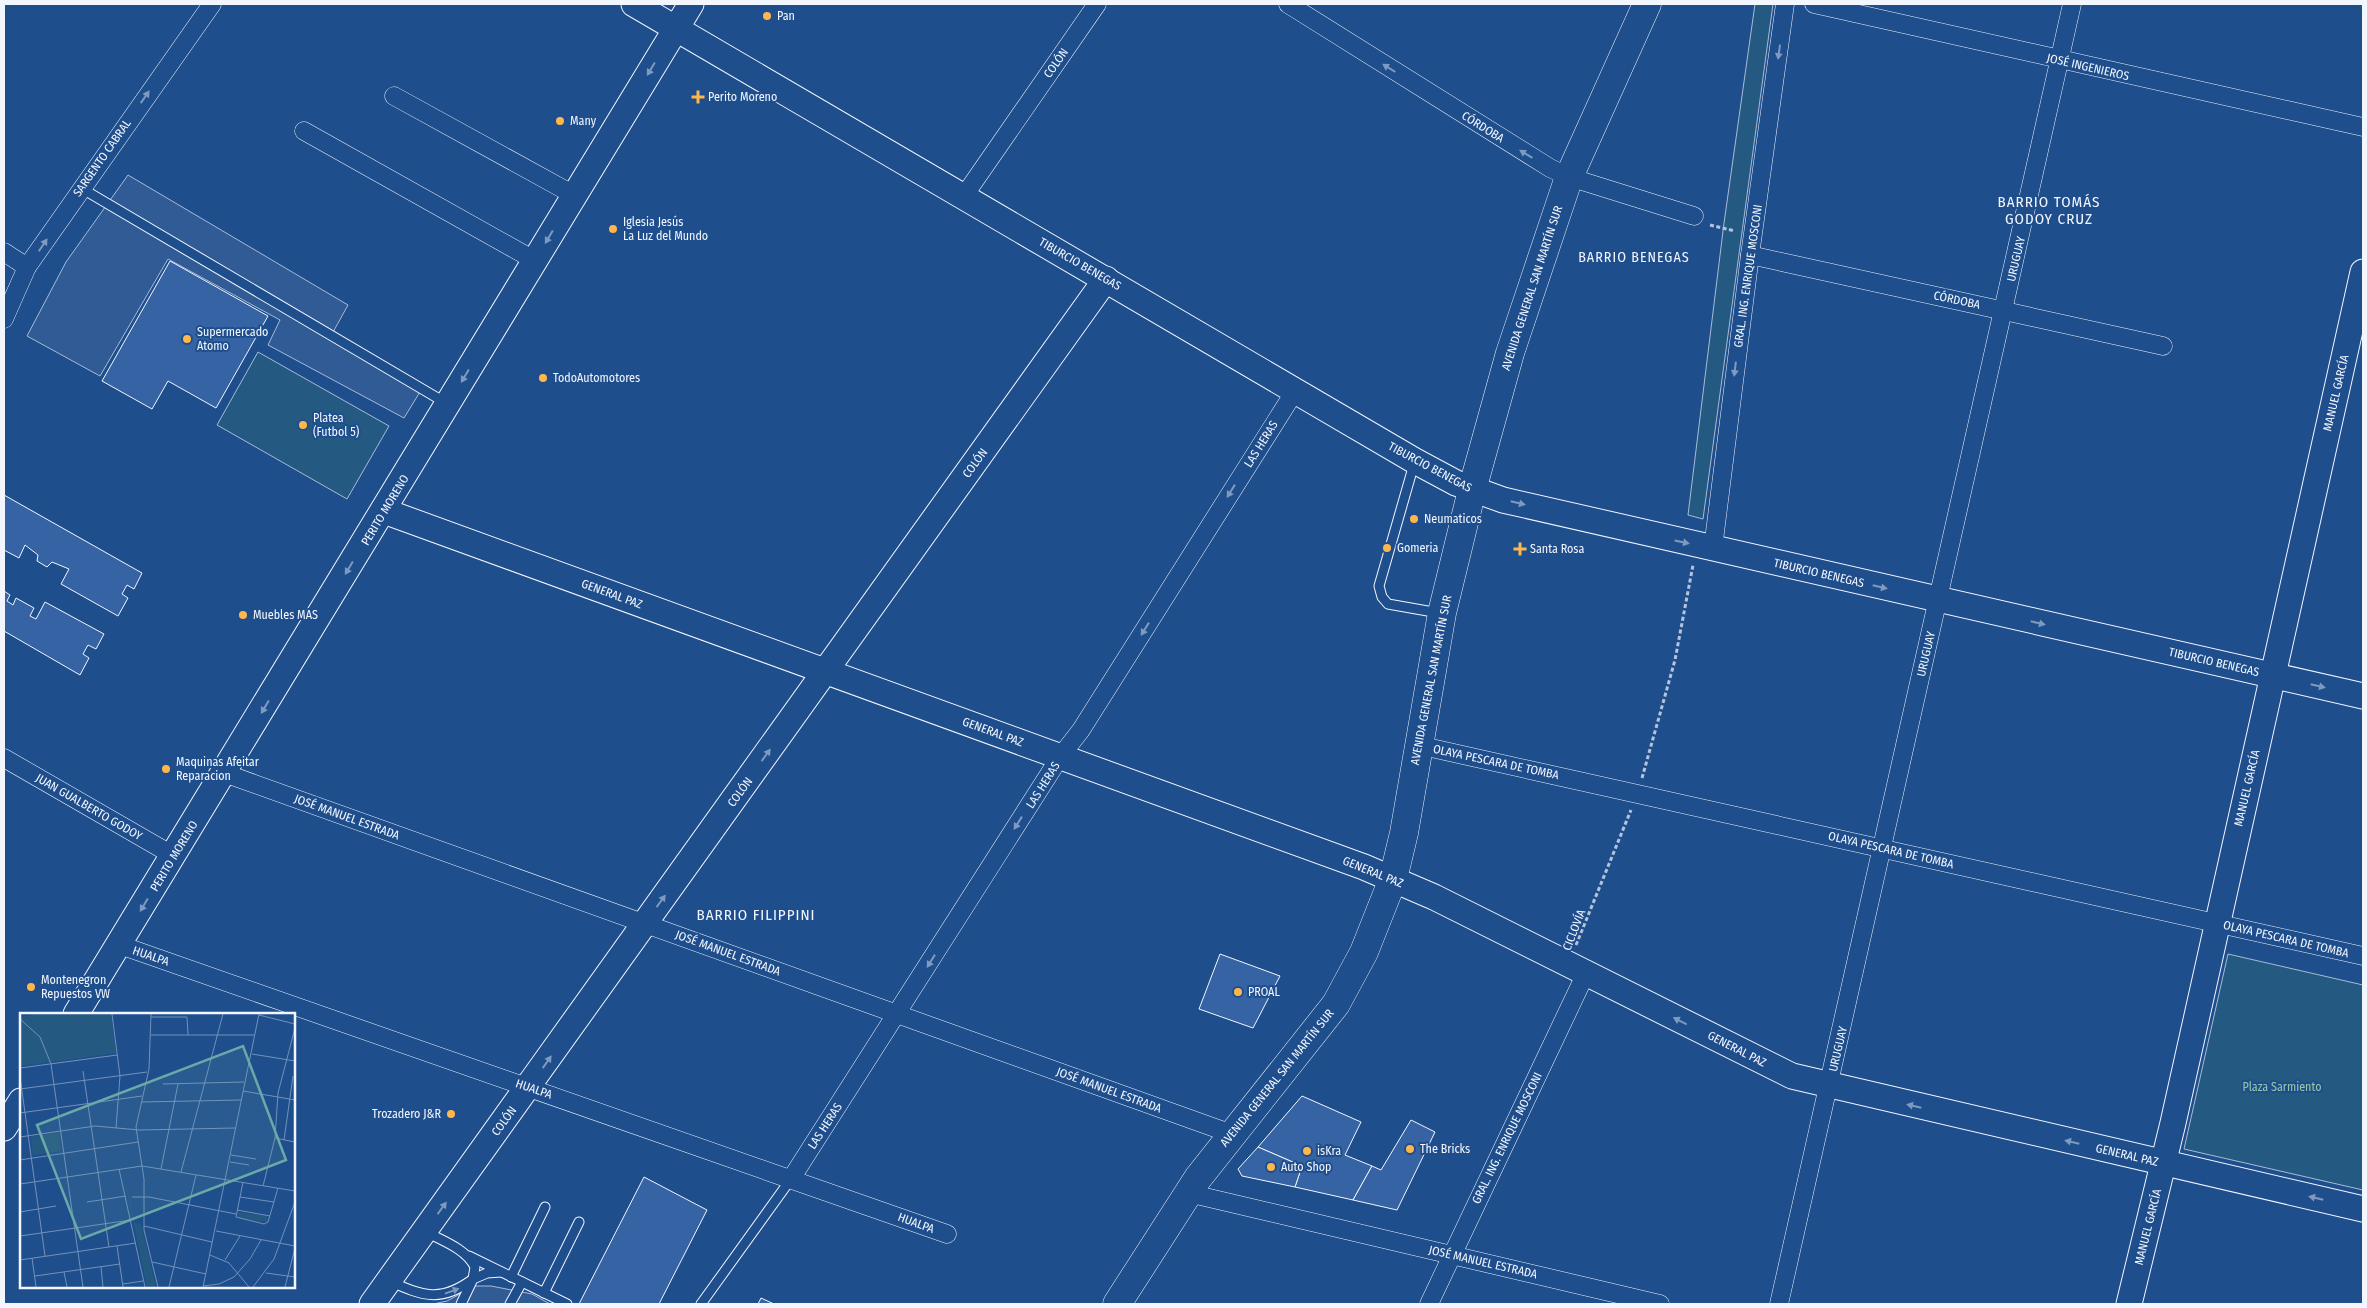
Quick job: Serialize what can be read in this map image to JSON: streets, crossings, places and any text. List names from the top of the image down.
{
  "streets": {
    "main road": ["AVENIDA GENERAL SAN MARTÍN SUR"],
    "street": [
      "COLÓN",
      "JOSÉ INGENIEROS",
      "CÓRDOBA",
      "SARGENTO CABRAL",
      "URUGUAY",
      "TIBURCIO BENEGAS",
      "GRAL. ING. ENRIQUE MOSCONI",
      "MANUEL GARCÍA",
      "LAS HERAS",
      "PERITO MORENO",
      "GENERAL PAZ",
      "OLAYA PESCARA DE TOMBA",
      "JUAN GUALBERTO GODOY",
      "JOSÉ MANUEL ESTRADA",
      "HUALPA"
    ],
    "path": ["CICLOVÍA"]
  },
  "crossings": [
    ["COLÓN", "TIBURCIO BENEGAS"],
    ["COLÓN", "GENERAL PAZ"],
    ["COLÓN", "JOSÉ MANUEL ESTRADA"],
    ["COLÓN", "HUALPA"],
    ["JOSÉ INGENIEROS", "URUGUAY"],
    ["CÓRDOBA", "URUGUAY"],
    ["CÓRDOBA", "GRAL. ING. ENRIQUE MOSCONI"],
    ["CÓRDOBA", "AVENIDA GENERAL SAN MARTÍN SUR"],
    ["URUGUAY", "TIBURCIO BENEGAS"],
    ["URUGUAY", "GENERAL PAZ"],
    ["URUGUAY", "OLAYA PESCARA DE TOMBA"],
    ["TIBURCIO BENEGAS", "GRAL. ING. ENRIQUE MOSCONI"],
    ["TIBURCIO BENEGAS", "AVENIDA GENERAL SAN MARTÍN SUR"],
    ["TIBURCIO BENEGAS", "MANUEL GARCÍA"],
    ["TIBURCIO BENEGAS", "LAS HERAS"],
    ["TIBURCIO BENEGAS", "PERITO MORENO"],
    ["TIBURCIO BENEGAS", "CICLOVÍA"],
    ["GRAL. ING. ENRIQUE MOSCONI", "GENERAL PAZ"],
    ["GRAL. ING. ENRIQUE MOSCONI", "JOSÉ MANUEL ESTRADA"],
    ["GRAL. ING. ENRIQUE MOSCONI", "CICLOVÍA"],
    ["AVENIDA GENERAL SAN MARTÍN SUR", "GENERAL PAZ"],
    ["AVENIDA GENERAL SAN MARTÍN SUR", "OLAYA PESCARA DE TOMBA"],
    ["AVENIDA GENERAL SAN MARTÍN SUR", "JOSÉ MANUEL ESTRADA"],
    ["MANUEL GARCÍA", "GENERAL PAZ"],
    ["MANUEL GARCÍA", "OLAYA PESCARA DE TOMBA"],
    ["LAS HERAS", "GENERAL PAZ"],
    ["LAS HERAS", "JOSÉ MANUEL ESTRADA"],
    ["LAS HERAS", "HUALPA"],
    ["PERITO MORENO", "GENERAL PAZ"],
    ["PERITO MORENO", "JUAN GUALBERTO GODOY"],
    ["PERITO MORENO", "JOSÉ MANUEL ESTRADA"],
    ["PERITO MORENO", "HUALPA"],
    ["GENERAL PAZ", "CICLOVÍA"],
    ["OLAYA PESCARA DE TOMBA", "CICLOVÍA"]
  ],
  "one_way": [
    "COLÓN",
    "CÓRDOBA",
    "SARGENTO CABRAL",
    "TIBURCIO BENEGAS",
    "GRAL. ING. ENRIQUE MOSCONI",
    "LAS HERAS",
    "PERITO MORENO",
    "GENERAL PAZ"
  ],
  "districts": ["BARRIO TOMÁS GODOY CRUZ", "BARRIO BENEGAS", "BARRIO FILIPPINI"],
  "parks": ["Plaza Sarmiento"],
  "places": {
    "other": [
      "Pan",
      "Many",
      "Iglesia Jesús La Luz del Mundo",
      "Supermercado Atomo",
      "TodoAutomotores",
      "Platea (Futbol 5)",
      "Neumaticos",
      "Gomeria",
      "Muebles MAS",
      "Maquinas Afeitar Reparacion",
      "Montenegron Repuestos VW",
      "PROAL",
      "Trozadero J&R",
      "The Bricks",
      "isKra",
      "Auto Shop"
    ],
    "health": ["Perito Moreno", "Santa Rosa"]
  }
}
